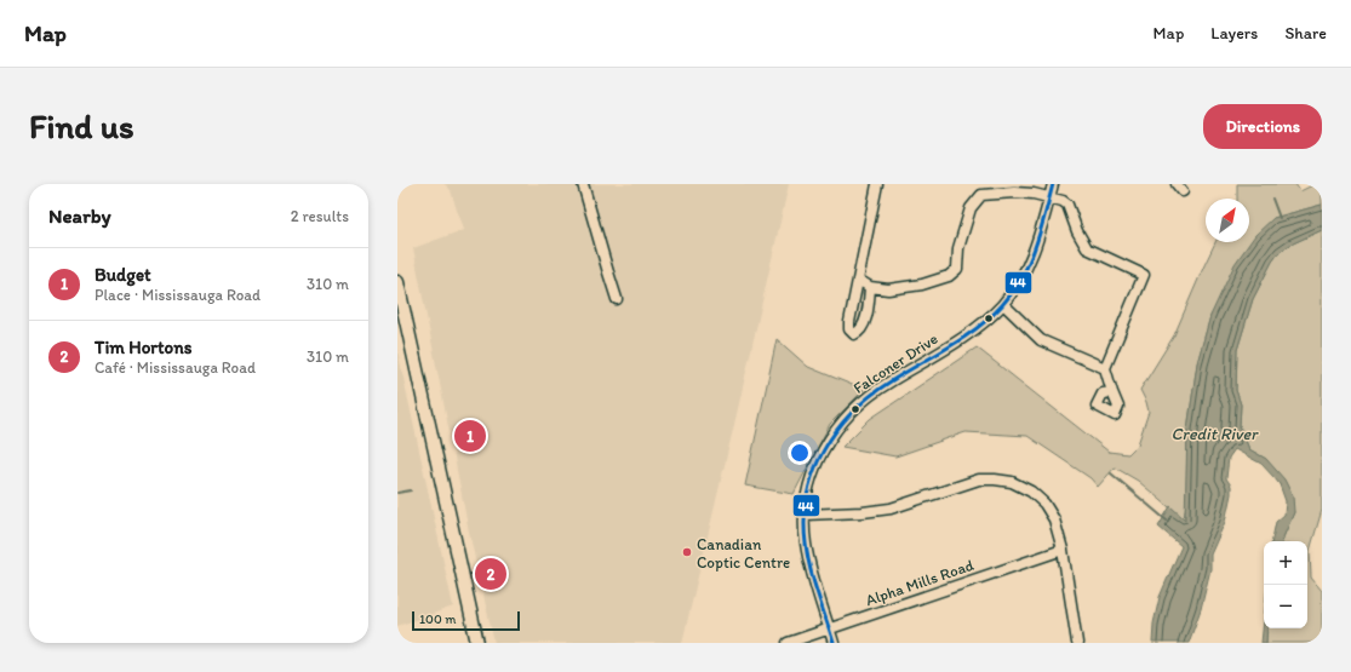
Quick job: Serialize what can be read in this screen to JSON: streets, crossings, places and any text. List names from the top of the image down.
{
  "streets": {
    "street": ["Falconer Drive", "Alpha Mills Road"]
  },
  "crossings": [
    ["Falconer Drive", "Alpha Mills Road"]
  ],
  "water": ["Credit River"],
  "places": ["Canadian Coptic Centre"],
  "lines": ["transit line 44"],
  "scale_bar": "100 m",
  "north": "top right",
  "page": {
    "header": "Map",
    "nav": ["Map", "Layers", "Share"],
    "buttons": "Directions",
    "title": "Find us",
    "heading": ["Nearby", "2 results"],
    "list": [
      {
        "mark": "1",
        "name": "Budget",
        "note": "Place · Mississauga Road",
        "value": "310 m"
      },
      {
        "mark": "2",
        "name": "Tim Hortons",
        "note": "Café · Mississauga Road",
        "value": "310 m"
      }
    ],
    "pins": ["1", "2"],
    "map_buttons": ["+", "−"],
    "scale": "100 m"
  }
}
